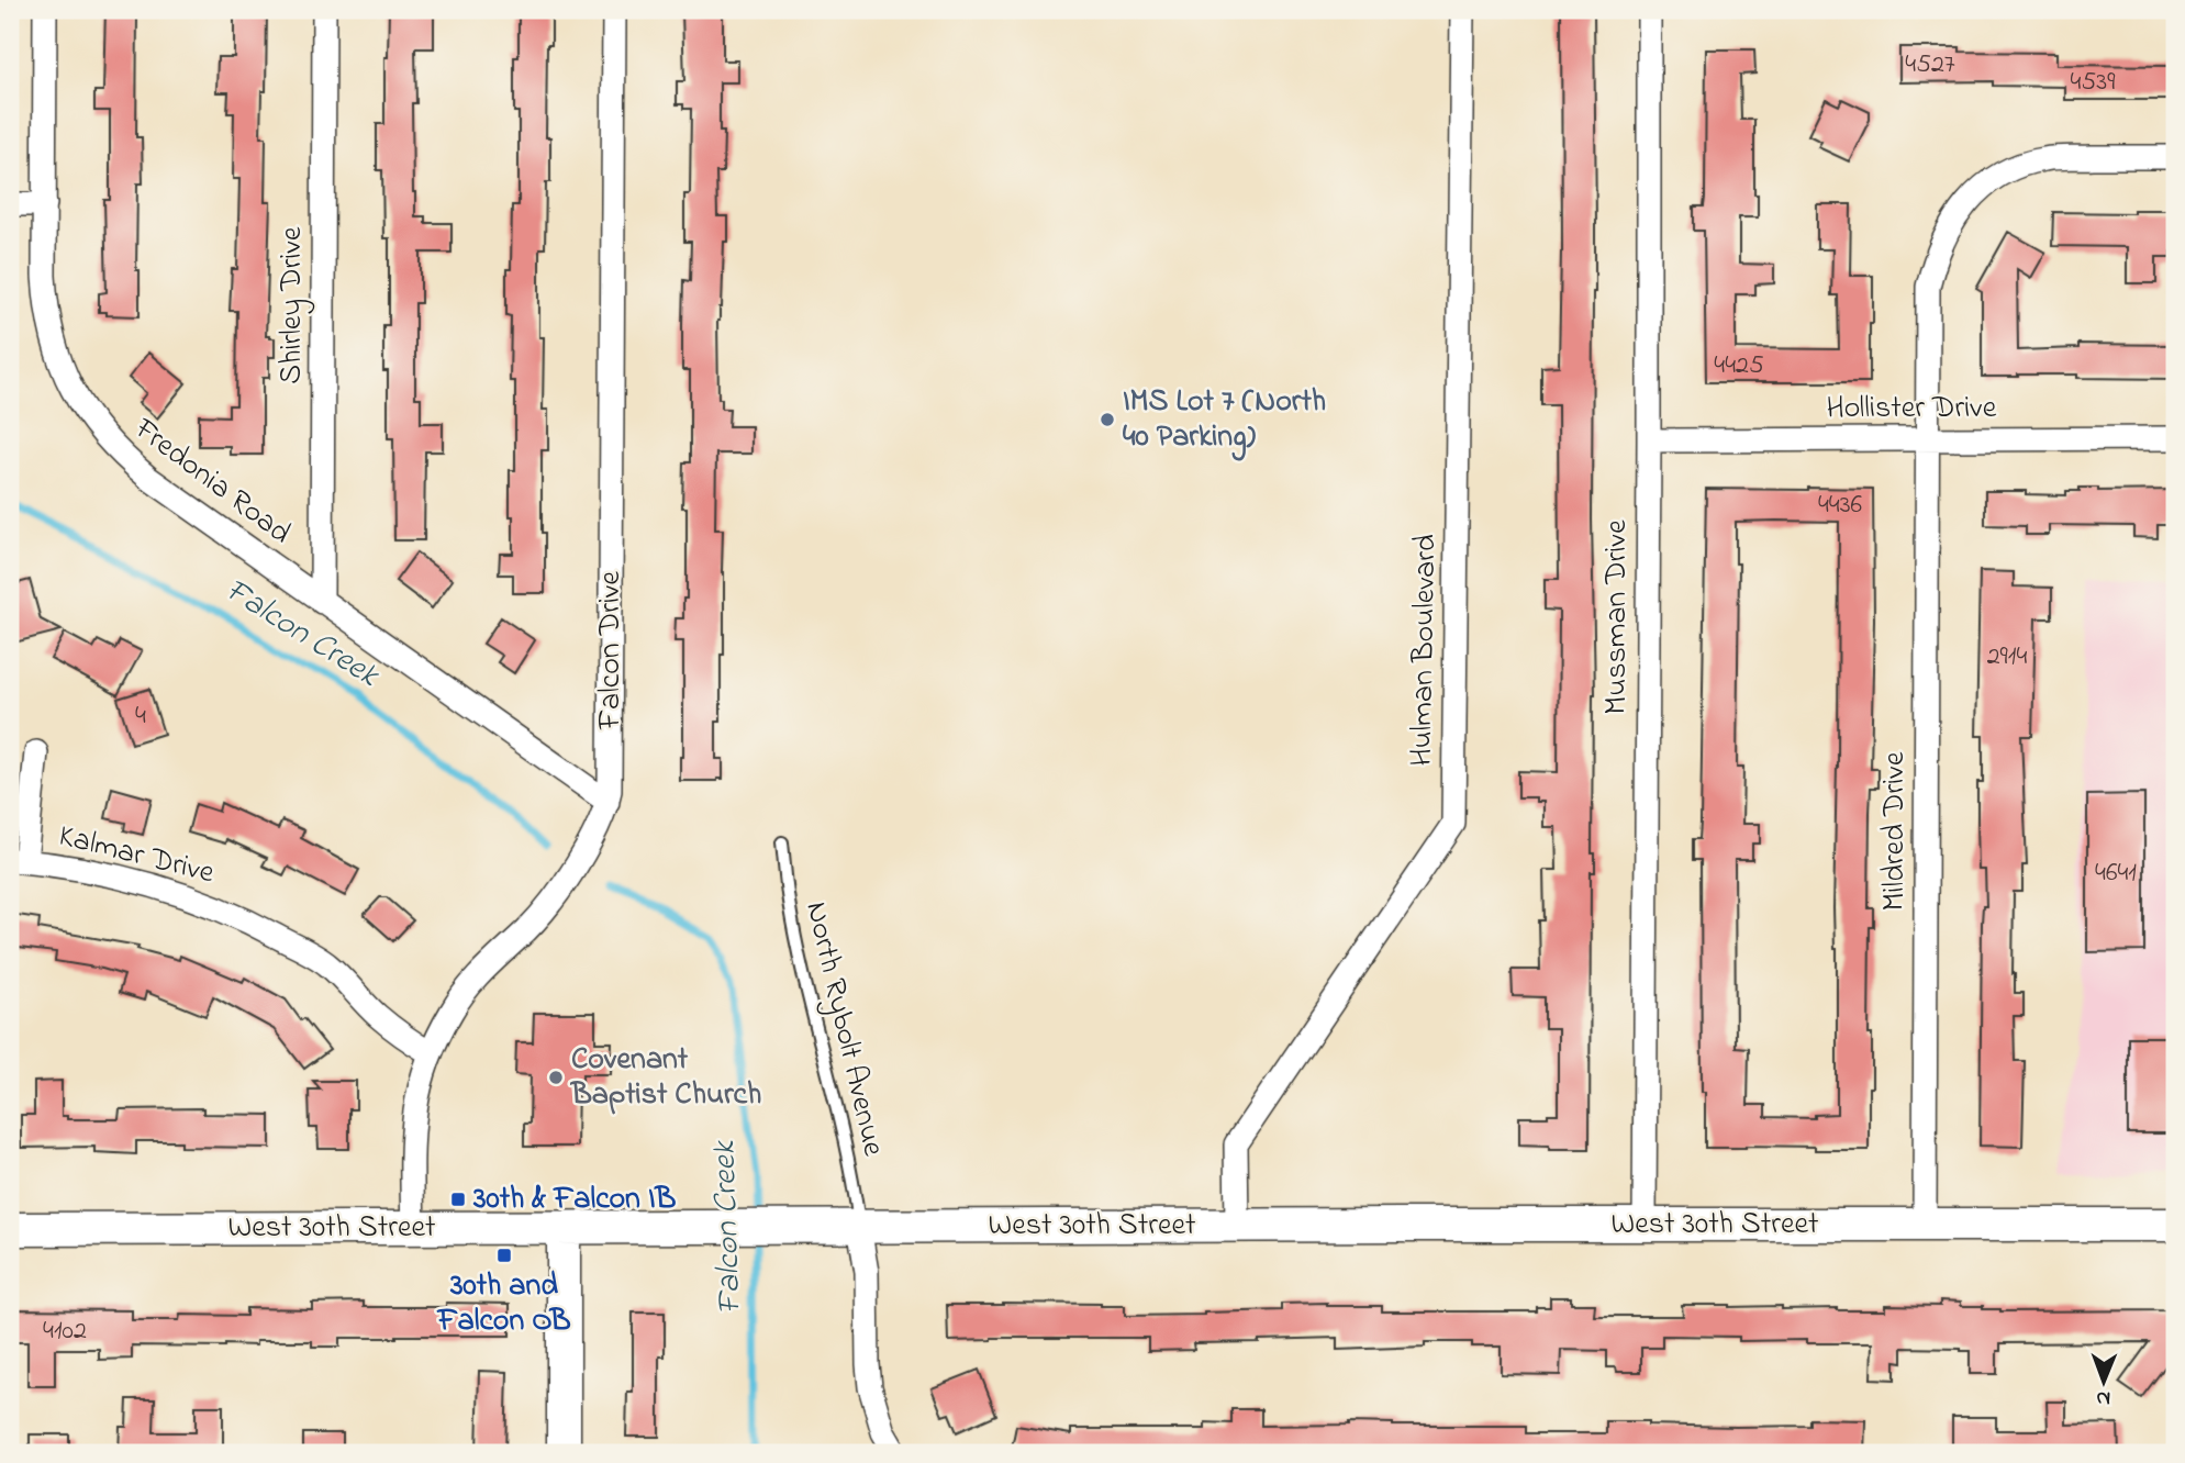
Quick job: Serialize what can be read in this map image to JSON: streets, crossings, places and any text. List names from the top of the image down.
{
  "streets": {
    "main road": ["West 30th Street"],
    "street": [
      "Shirley Drive",
      "Hollister Drive",
      "Fredonia Road",
      "Mussman Drive",
      "Falcon Drive",
      "Hulman Boulevard",
      "Mildred Drive",
      "Kalmar Drive"
    ],
    "lane": ["North Rybolt Avenue"]
  },
  "crossings": [
    ["Shirley Drive", "Fredonia Road"],
    ["Hollister Drive", "Mussman Drive"],
    ["Hollister Drive", "Mildred Drive"],
    ["Fredonia Road", "Falcon Drive"],
    ["Mussman Drive", "West 30th Street"],
    ["Falcon Drive", "Kalmar Drive"],
    ["Falcon Drive", "West 30th Street"],
    ["Hulman Boulevard", "West 30th Street"],
    ["Mildred Drive", "West 30th Street"],
    ["North Rybolt Avenue", "West 30th Street"]
  ],
  "water": ["Falcon Creek"],
  "places": {
    "other": ["IMS Lot 7 (North 40 Parking)", "Covenant Baptist Church"],
    "transit": ["30th & Falcon IB", "30th and Falcon OB"]
  },
  "house_numbers": [
    "4527",
    "4539",
    "4425",
    "4436",
    "2914",
    "4",
    "4641",
    "4102"
  ],
  "north": "bottom"
}
